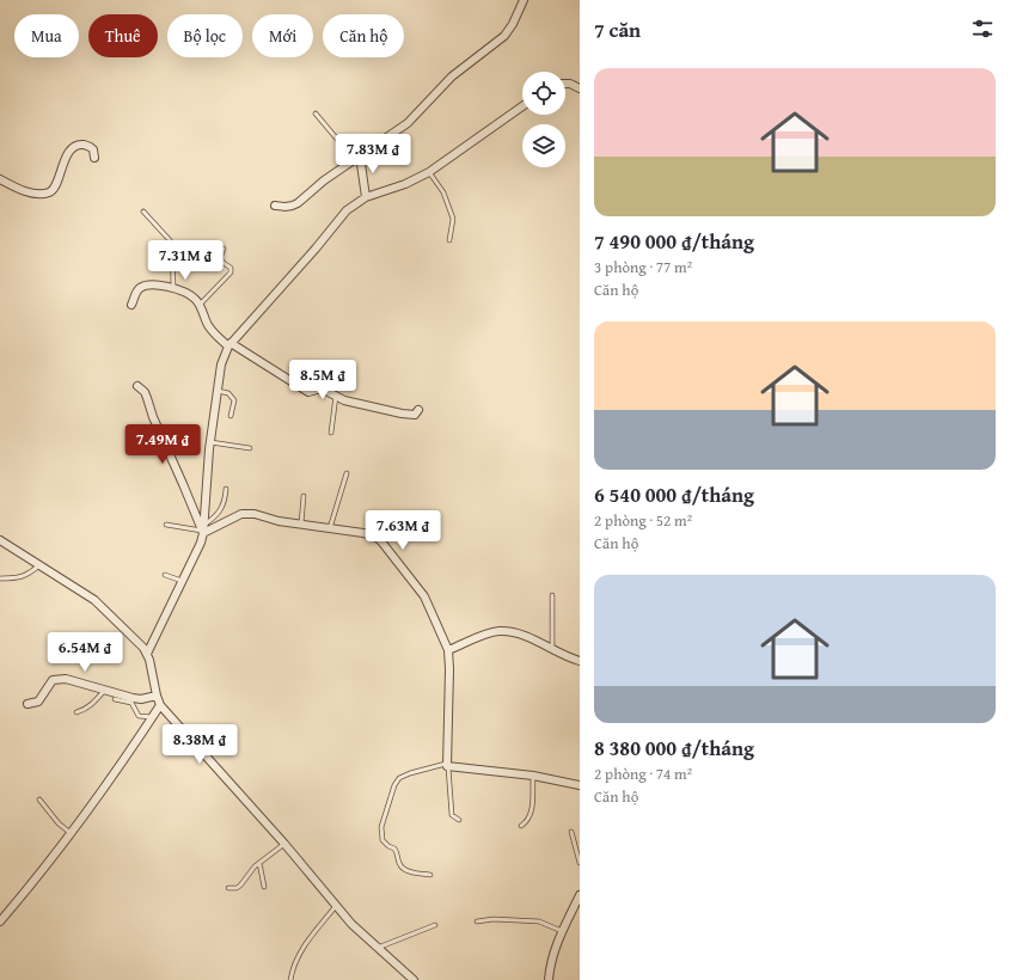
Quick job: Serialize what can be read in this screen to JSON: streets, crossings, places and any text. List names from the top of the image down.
{
  "page": {
    "heading": "7 căn",
    "chip": [
      "Mua",
      "Thuê",
      "Bộ lọc",
      "Mới",
      "Căn hộ"
    ],
    "list": [
      {
        "name": "7 490 000 ₫/tháng",
        "note": "3 phòng · 77 m² · Căn hộ"
      },
      {
        "name": "6 540 000 ₫/tháng",
        "note": "2 phòng · 52 m² · Căn hộ"
      },
      {
        "name": "8 380 000 ₫/tháng",
        "note": "2 phòng · 74 m² · Căn hộ"
      }
    ],
    "price": [
      "7.83M ₫",
      "7.31M ₫",
      "8.5M ₫",
      "7.49M ₫",
      "7.63M ₫",
      "6.54M ₫",
      "8.38M ₫"
    ]
  }
}
